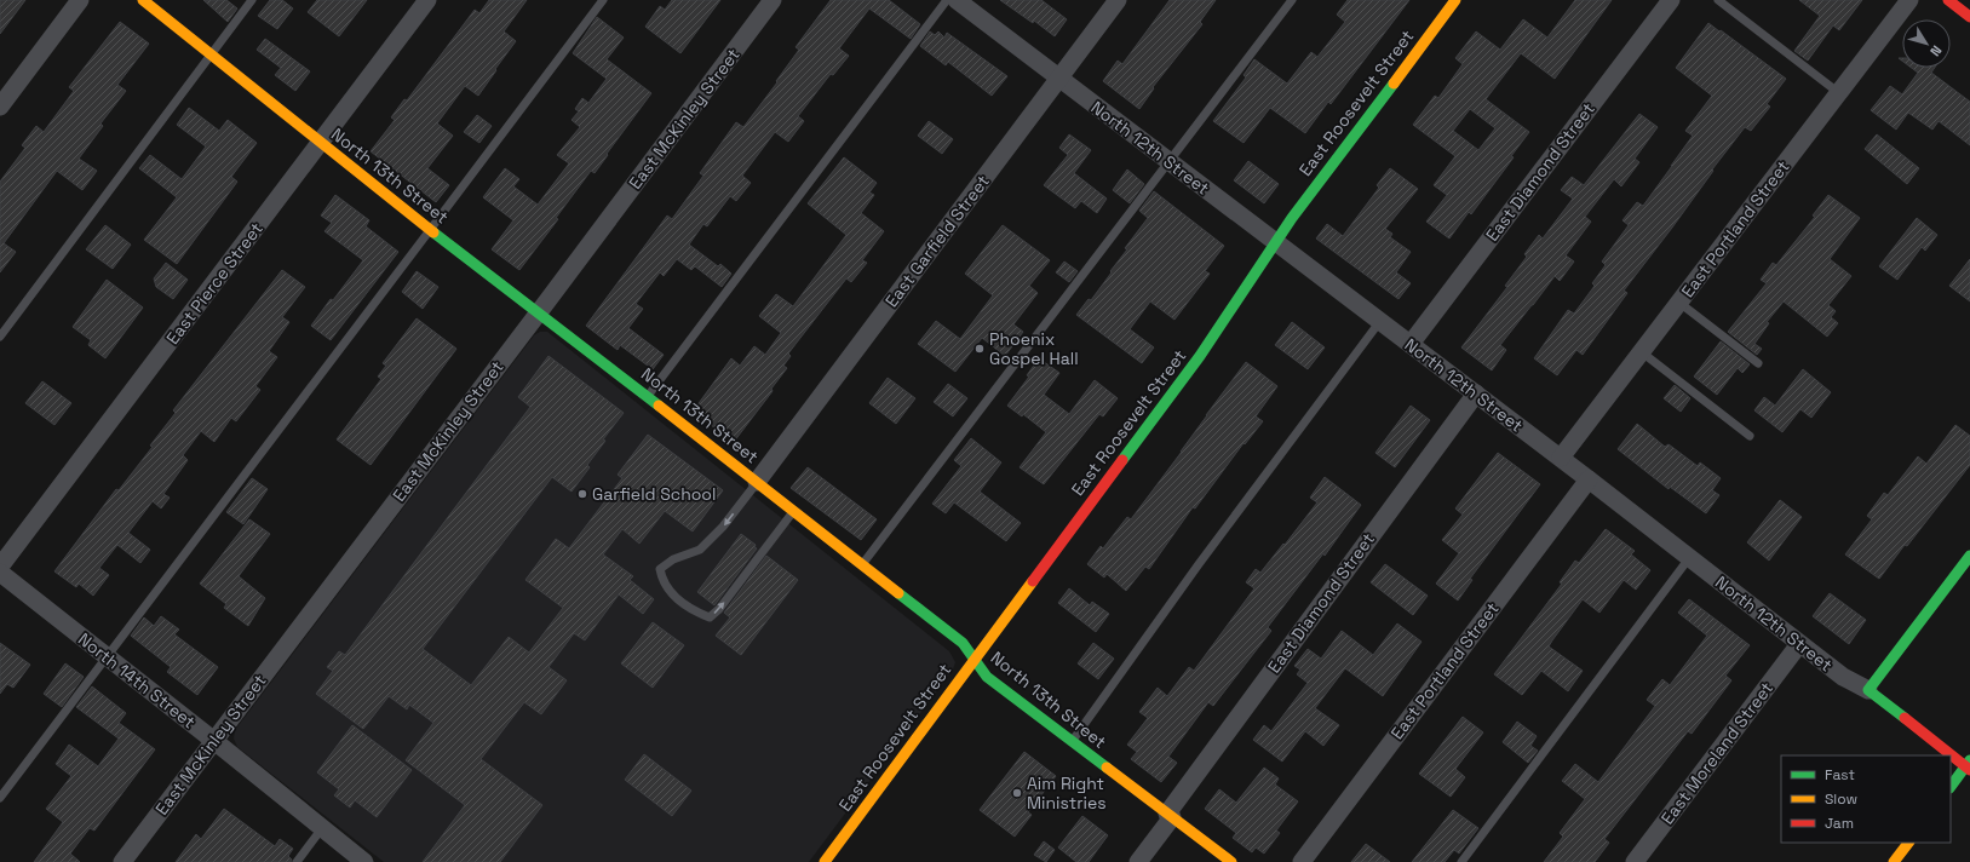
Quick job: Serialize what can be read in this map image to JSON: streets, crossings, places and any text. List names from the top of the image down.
{
  "streets": {
    "main road": ["East Roosevelt Street", "North 12th Street", "North 13th Street"],
    "street": [
      "East McKinley Street",
      "East Diamond Street",
      "East Portland Street",
      "East Garfield Street",
      "East Pierce Street",
      "North 14th Street",
      "East Moreland Street"
    ]
  },
  "crossings": [
    ["East Roosevelt Street", "North 12th Street"],
    ["East Roosevelt Street", "North 13th Street"],
    ["East McKinley Street", "North 13th Street"],
    ["East McKinley Street", "North 14th Street"],
    ["North 12th Street", "East Diamond Street"],
    ["North 12th Street", "East Portland Street"],
    ["North 12th Street", "East Garfield Street"],
    ["North 12th Street", "East Moreland Street"],
    ["East Diamond Street", "North 13th Street"],
    ["North 13th Street", "East Garfield Street"],
    ["North 13th Street", "East Pierce Street"]
  ],
  "places": ["Phoenix Gospel Hall", "Garfield School", "Aim Right Ministries"],
  "legend": ["Fast", "Slow", "Jam"],
  "north": "bottom right"
}
